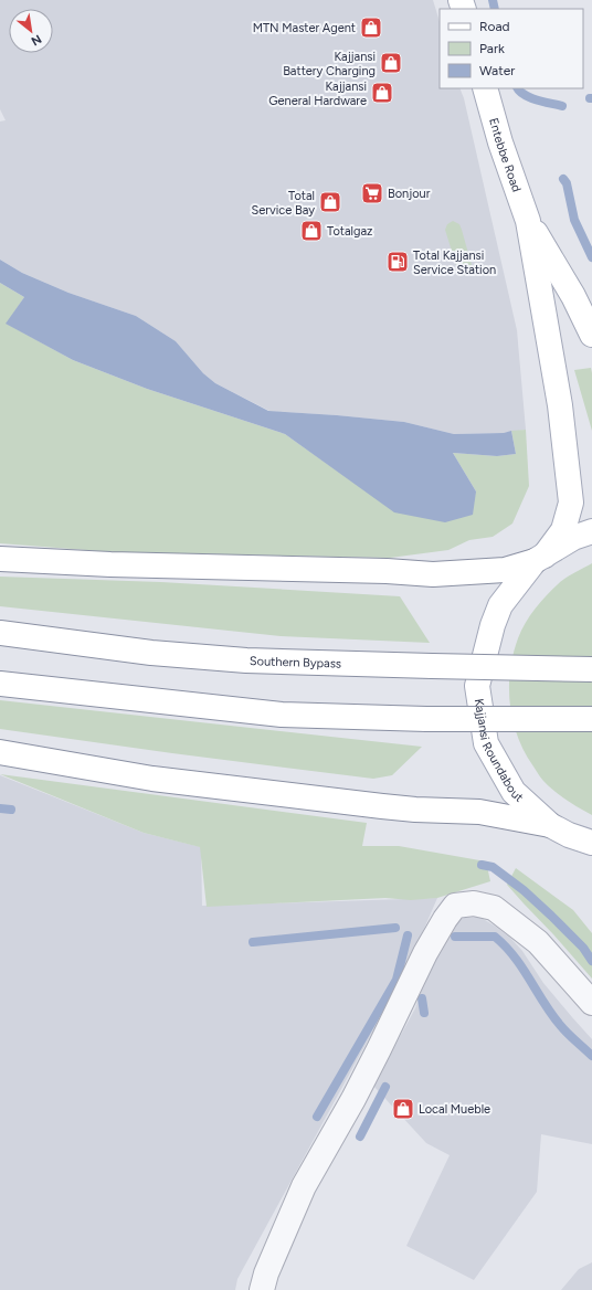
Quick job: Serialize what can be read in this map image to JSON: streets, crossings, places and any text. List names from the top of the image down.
{
  "streets": {
    "main road": ["Entebbe Road", "Southern Bypass", "Kajjansi Roundabout"]
  },
  "places": {
    "shop": [
      "MTN Master Agent",
      "Kajjansi Battery Charging",
      "Kajjansi General Hardware",
      "Total Service Bay",
      "Totalgaz",
      "Local Mueble"
    ],
    "supermarket": ["Bonjour"],
    "fuel station": ["Total Kajjansi Service Station"]
  },
  "legend": ["Road", "Park", "Water"],
  "north": "bottom right"
}
